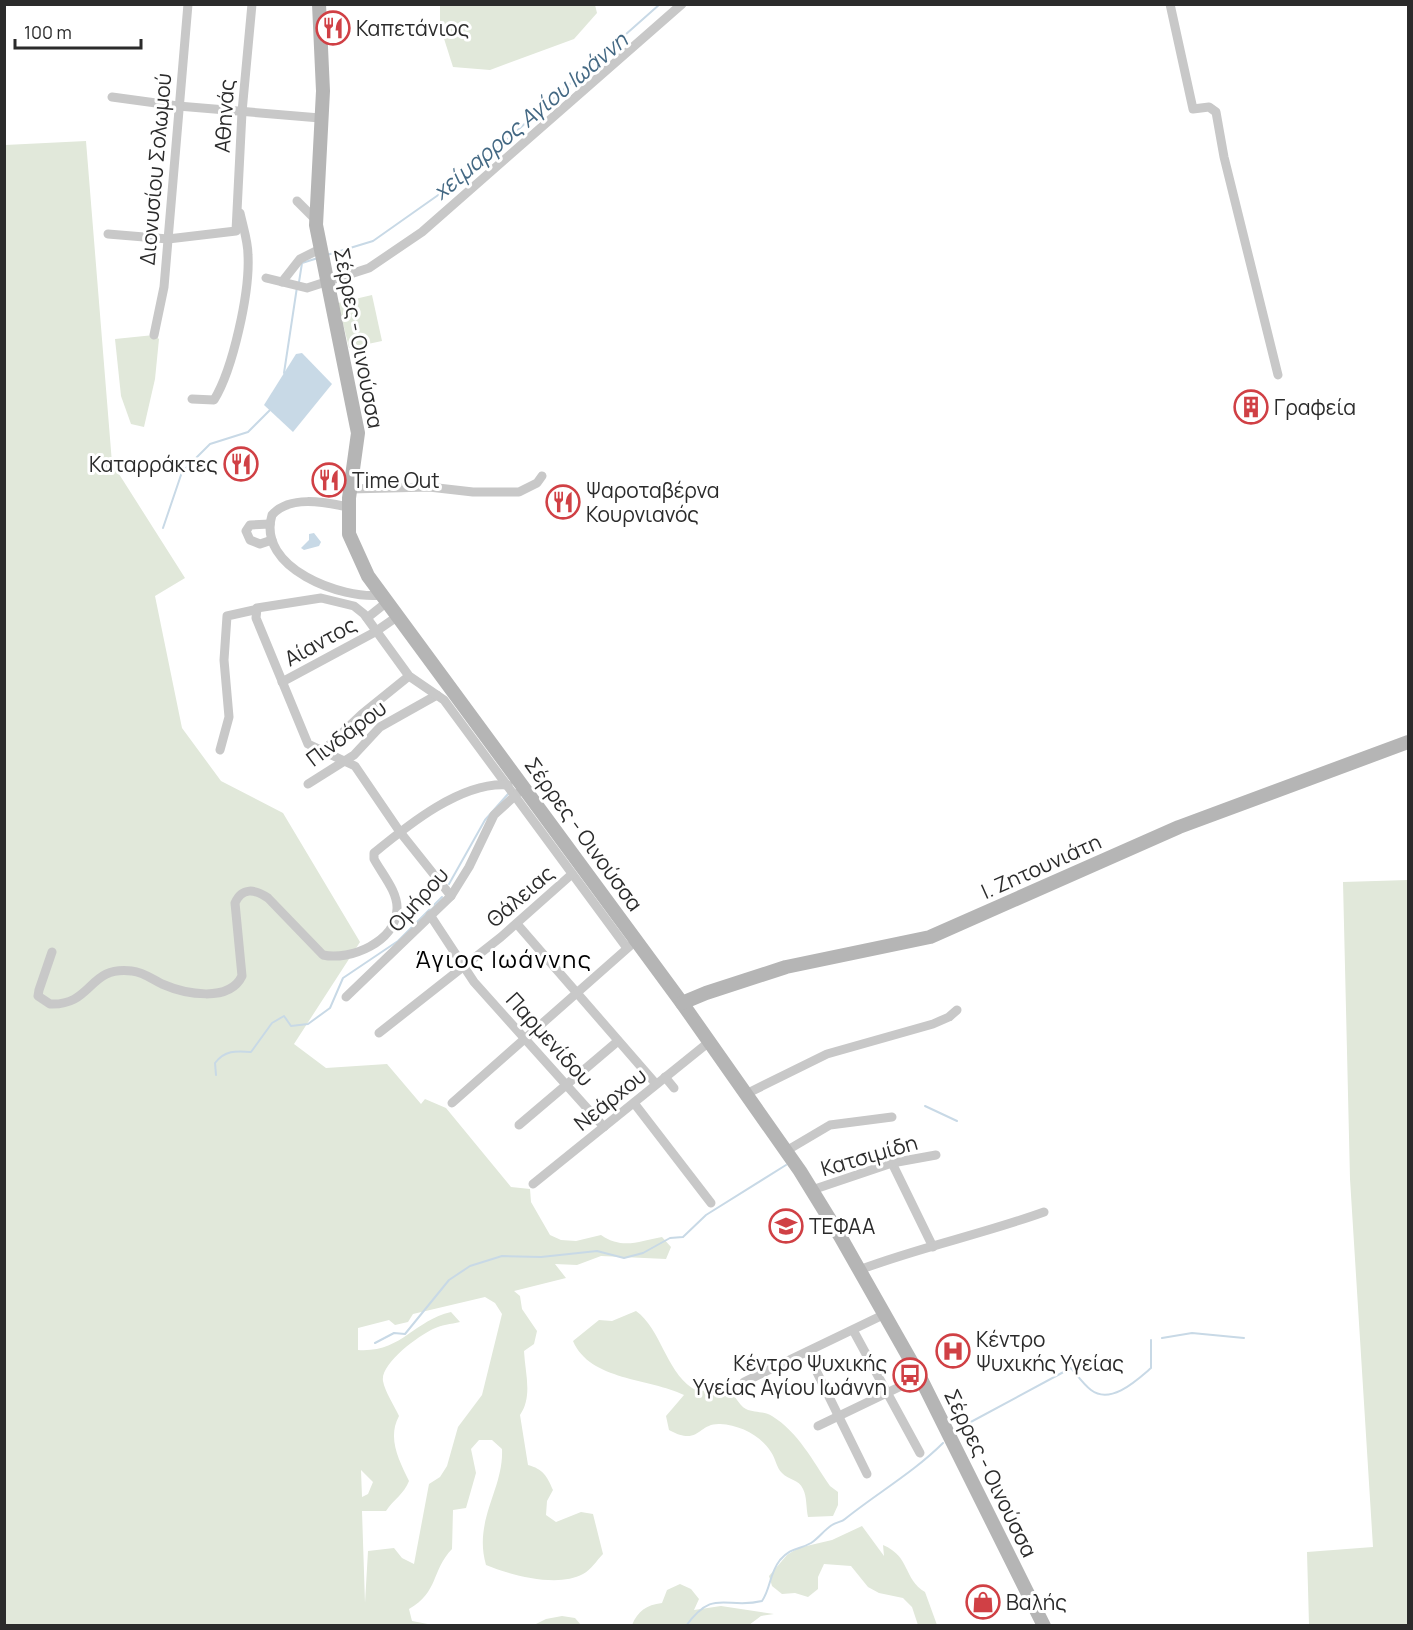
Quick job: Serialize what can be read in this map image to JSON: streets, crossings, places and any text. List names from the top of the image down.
{
  "streets": {
    "street": [
      "Αθηνάς",
      "Διονυσίου Σολωμού",
      "Σέρρες - Οινούσσα",
      "Αίαντος",
      "Πινδάρου",
      "Ι. Ζητουνιάτη",
      "Θάλειας",
      "Ομήρου",
      "Παρμενίδου",
      "Νεάρχου",
      "Κατσιμίδη"
    ]
  },
  "crossings": [
    ["Αθηνάς", "Διονυσίου Σολωμού"],
    ["Σέρρες - Οινούσσα", "Αίαντος"],
    ["Σέρρες - Οινούσσα", "Ι. Ζητουνιάτη"],
    ["Σέρρες - Οινούσσα", "Ομήρου"],
    ["Σέρρες - Οινούσσα", "Νεάρχου"],
    ["Σέρρες - Οινούσσα", "Κατσιμίδη"],
    ["Θάλειας", "Παρμενίδου"],
    ["Ομήρου", "Παρμενίδου"],
    ["Παρμενίδου", "Νεάρχου"]
  ],
  "districts": ["Άγιος Ιωάννης"],
  "water": ["χείμαρρος Αγίου Ιωάννη"],
  "places": {
    "restaurant": [
      "Καπετάνιος",
      "Καταρράκτες",
      "Time Out",
      "Ψαροταβέρνα Κουρνιανός"
    ],
    "building": ["Γραφεία"],
    "school or university": ["ΤΕΦΑΑ"],
    "hospital": ["Κέντρο Ψυχικής Υγείας"],
    "bus stop": ["Κέντρο Ψυχικής Υγείας Αγίου Ιωάννη"],
    "shop": ["Βαλής"]
  },
  "scale_bar": "100 m"
}
